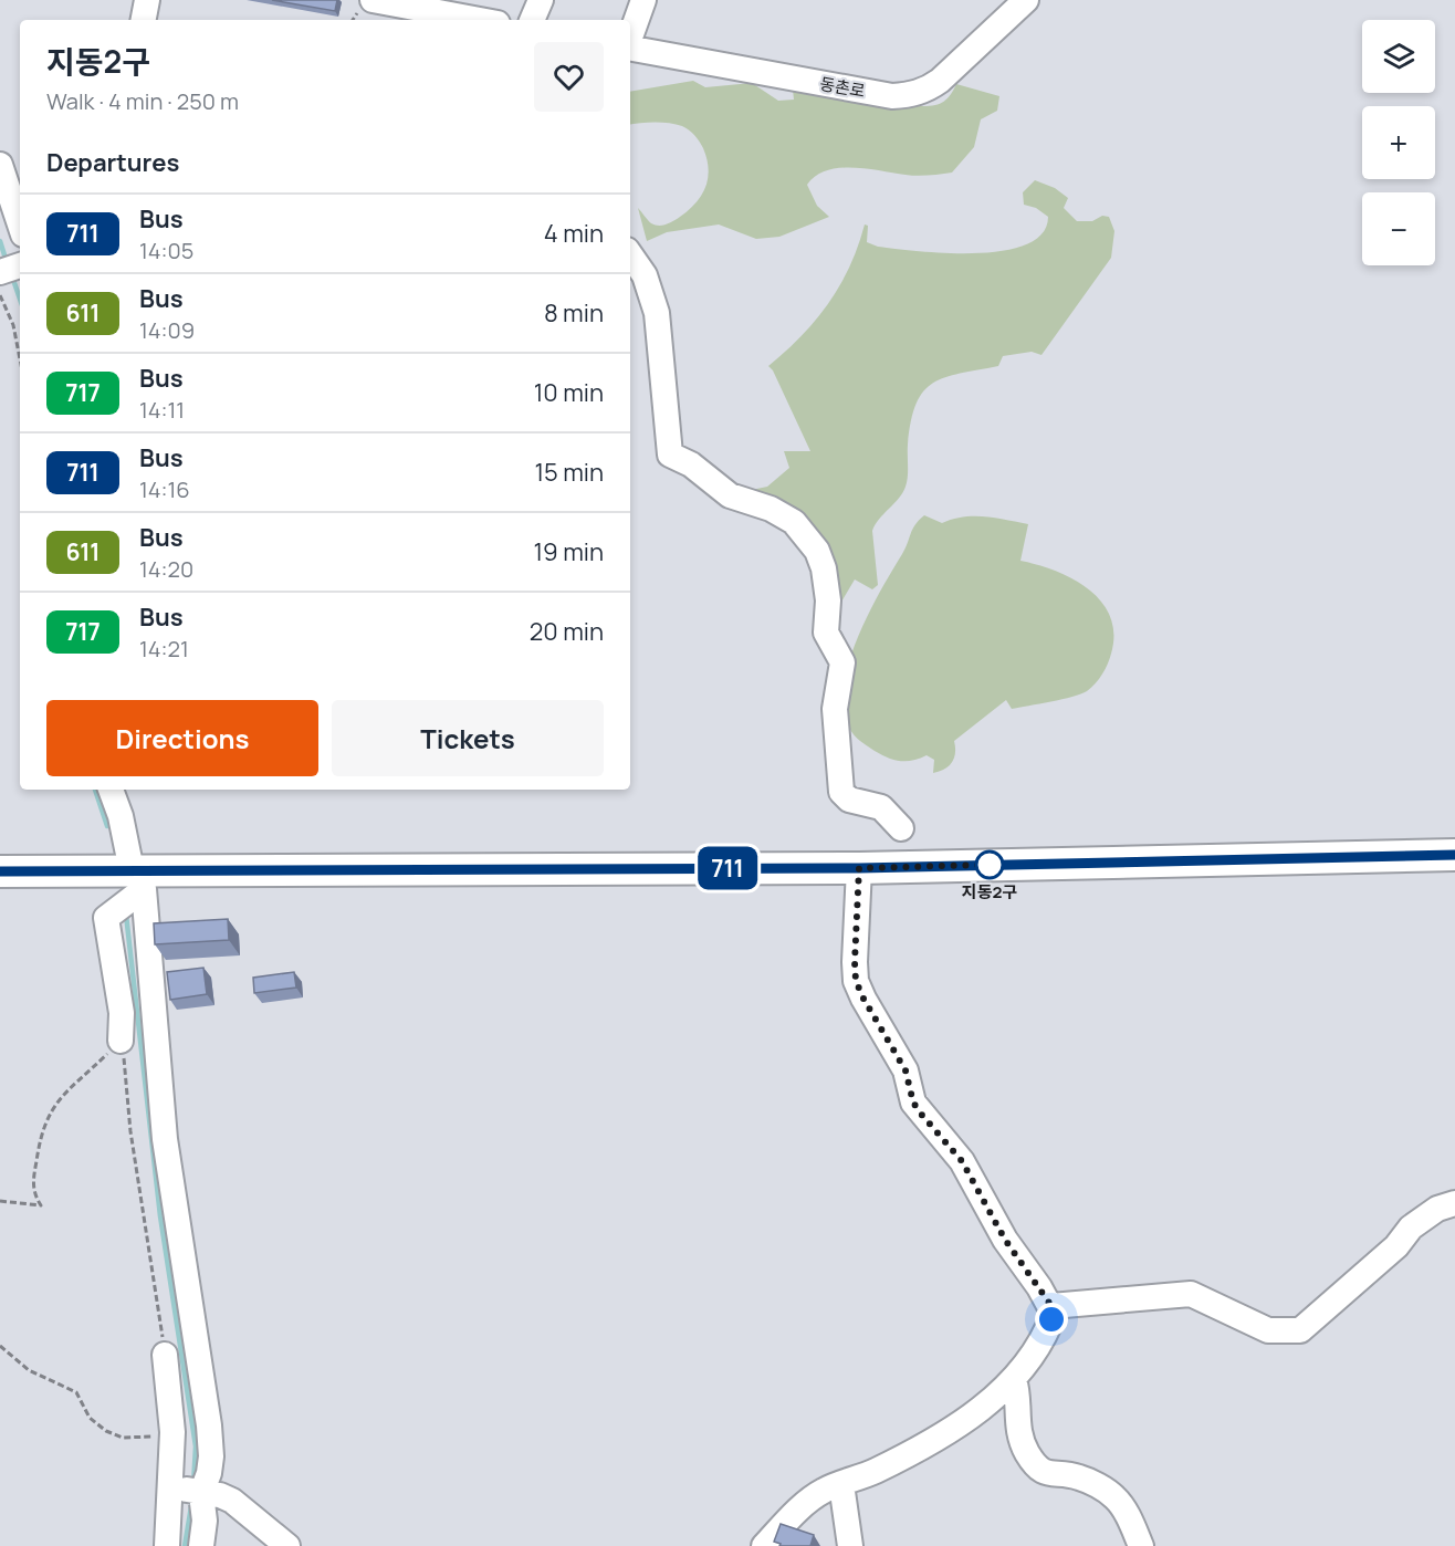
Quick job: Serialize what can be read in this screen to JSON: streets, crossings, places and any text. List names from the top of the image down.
{
  "streets": {
    "street": ["동촌로"]
  },
  "places": ["지동2구"],
  "lines": ["bus line 711"],
  "page": {
    "on_map": "711",
    "map_buttons": ["+", "−"],
    "heading": [
      ["지동2구", "Walk · 4 min · 250 m"],
      "Departures"
    ],
    "list": [
      {
        "mark": "711",
        "name": "Bus",
        "note": "14:05",
        "value": "4 min"
      },
      {
        "mark": "611",
        "name": "Bus",
        "note": "14:09",
        "value": "8 min"
      },
      {
        "mark": "717",
        "name": "Bus",
        "note": "14:11",
        "value": "10 min"
      },
      {
        "mark": "711",
        "name": "Bus",
        "note": "14:16",
        "value": "15 min"
      },
      {
        "mark": "611",
        "name": "Bus",
        "note": "14:20",
        "value": "19 min"
      },
      {
        "mark": "717",
        "name": "Bus",
        "note": "14:21",
        "value": "20 min"
      }
    ],
    "buttons": ["Directions", "Tickets"]
  }
}
